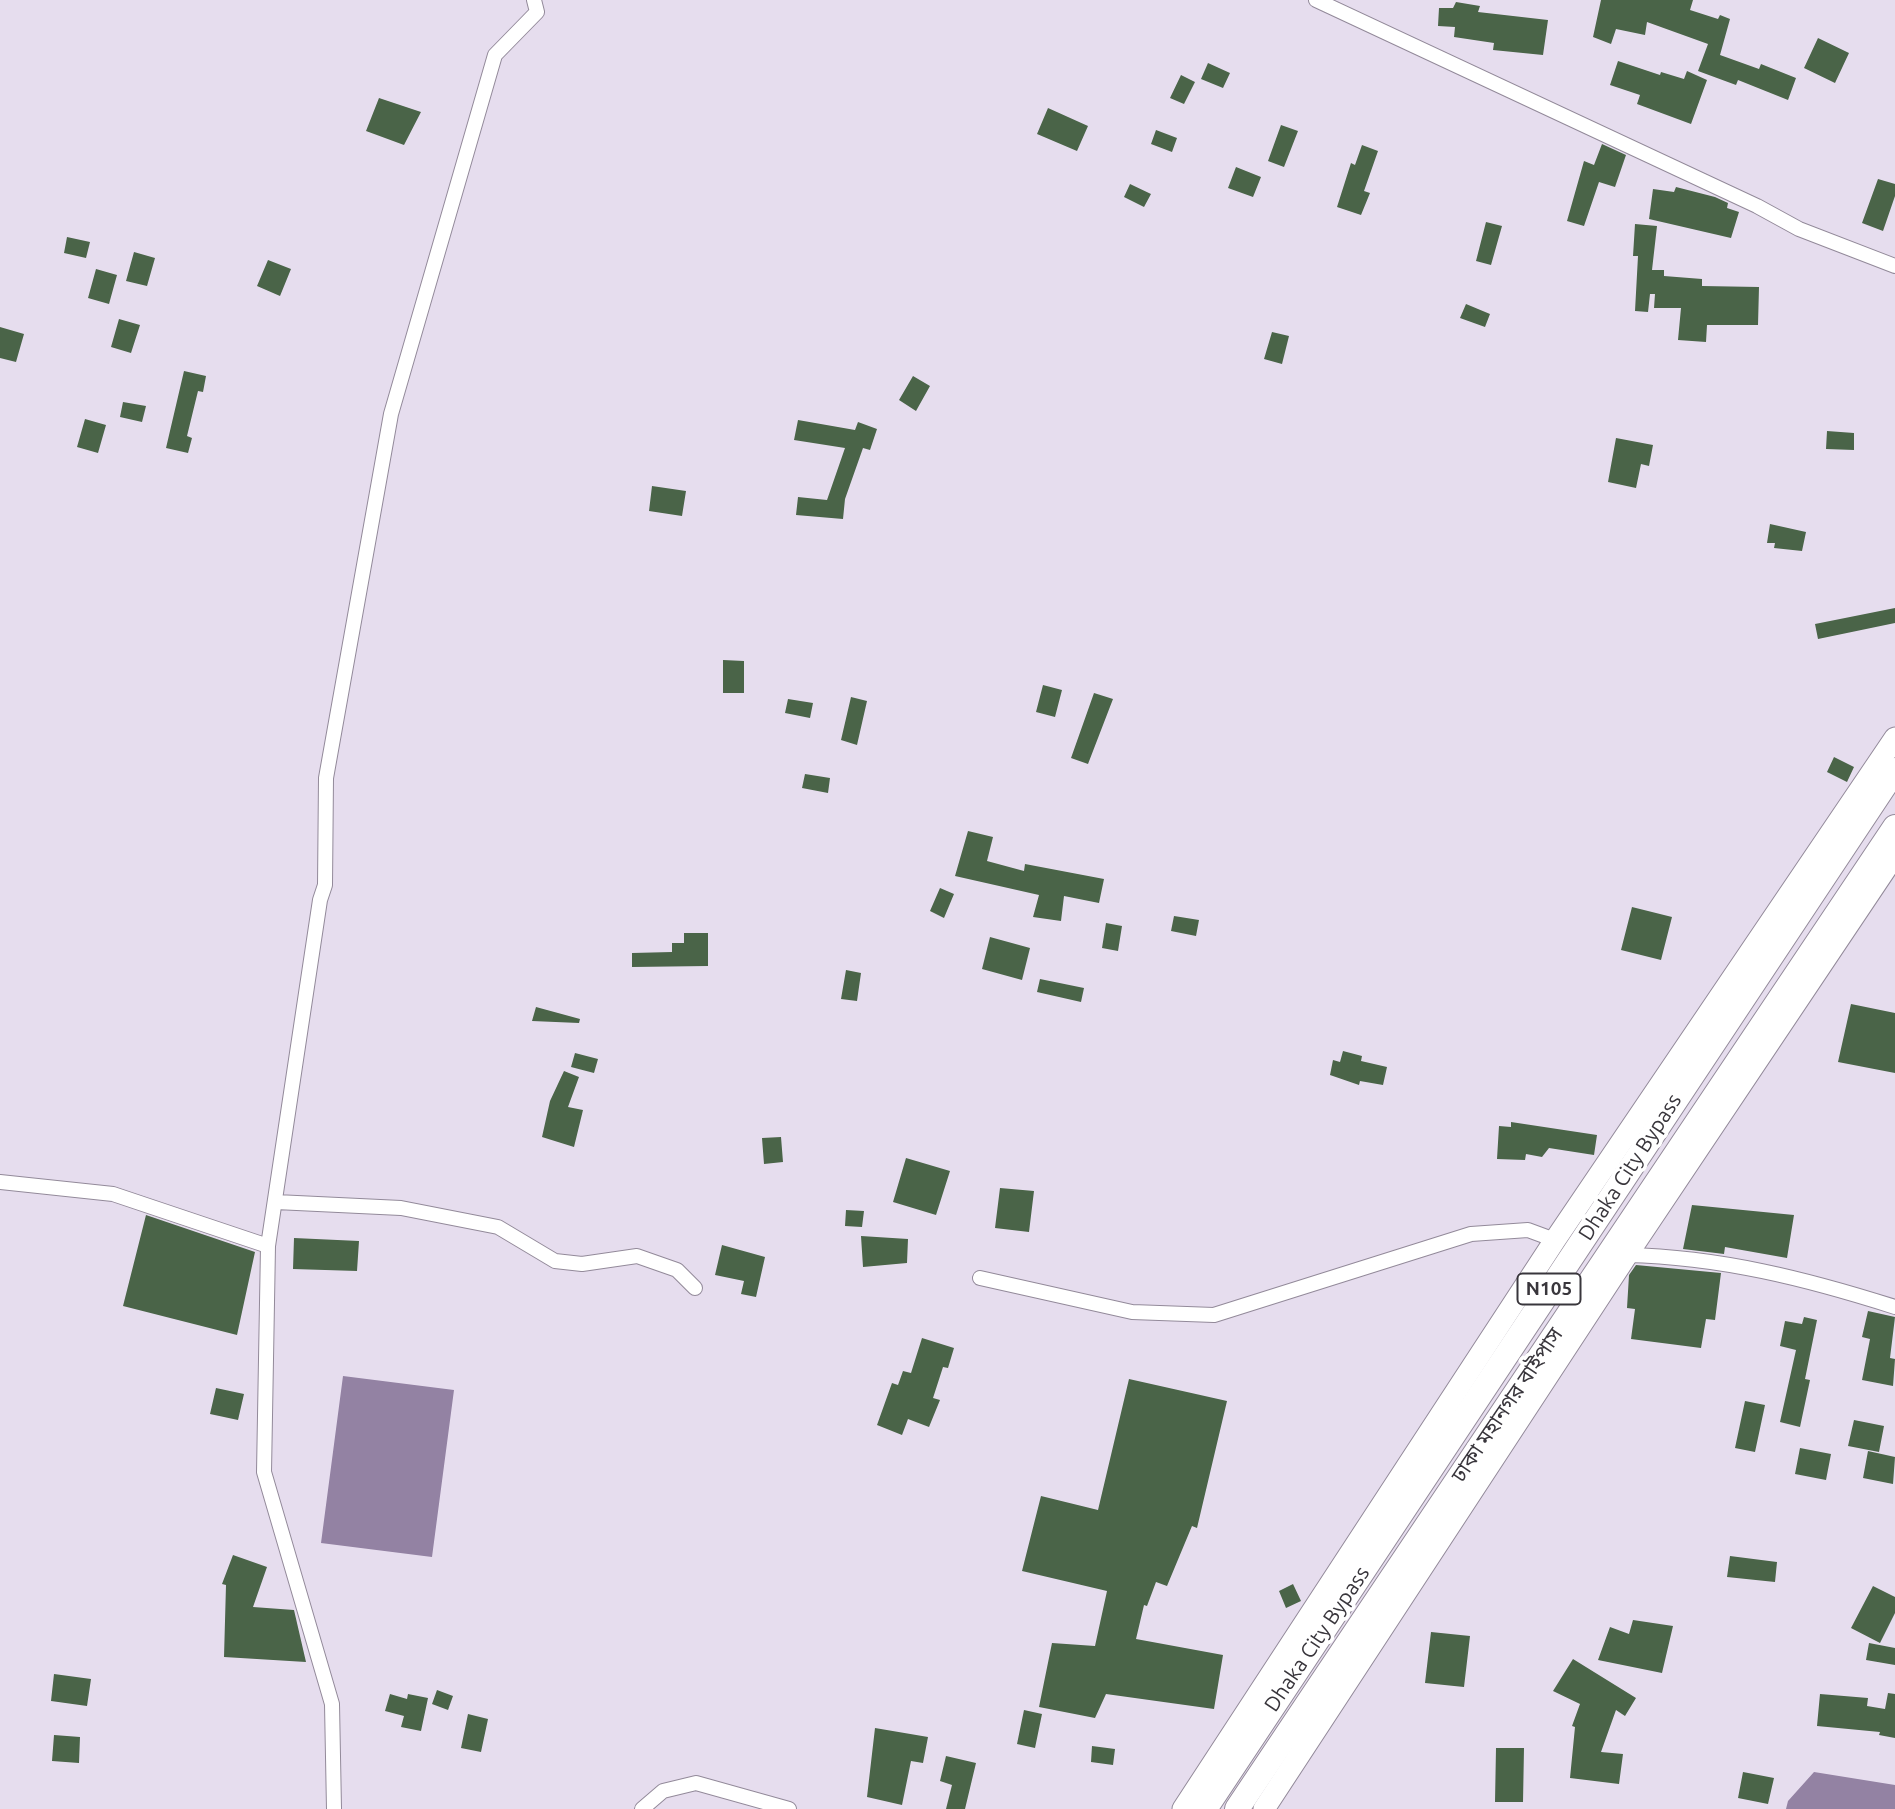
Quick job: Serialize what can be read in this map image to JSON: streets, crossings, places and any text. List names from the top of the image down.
{
  "streets": {
    "highway": ["Dhaka City Bypass", "N105", "ঢাকা মহানগর বাইপাস"]
  }
}
